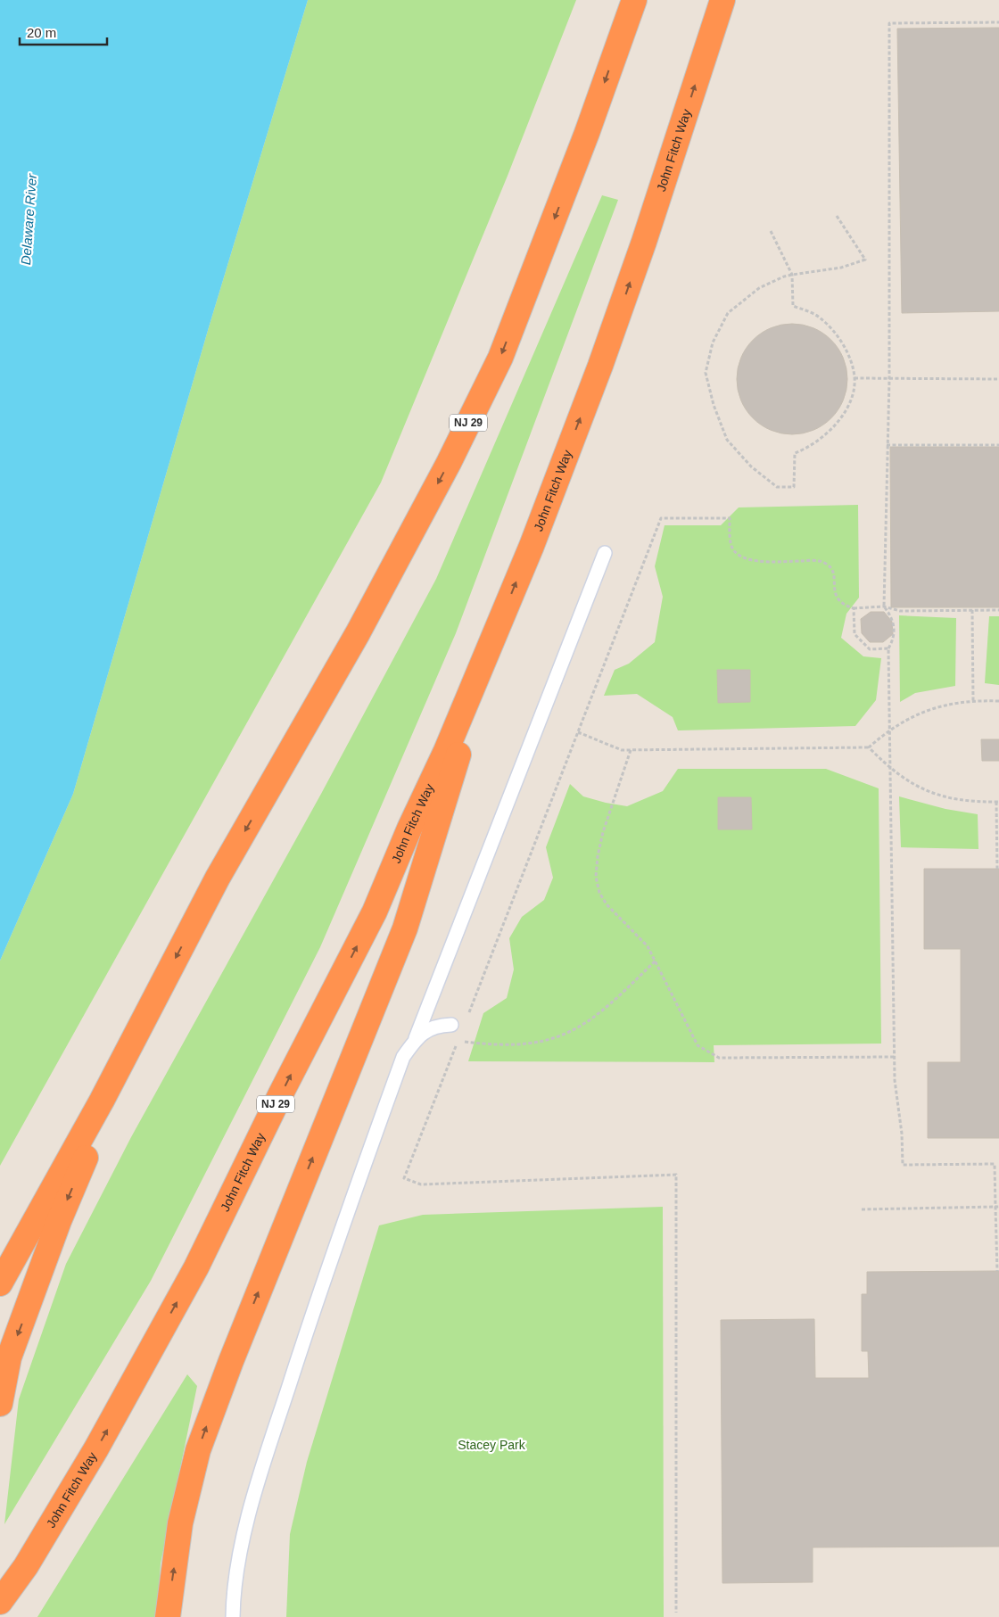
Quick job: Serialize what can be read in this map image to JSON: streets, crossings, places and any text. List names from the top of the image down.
{
  "streets": {
    "highway": ["John Fitch Way", "NJ 29"]
  },
  "water": ["Delaware River"],
  "parks": ["Stacey Park"],
  "scale_bar": "20 m"
}
